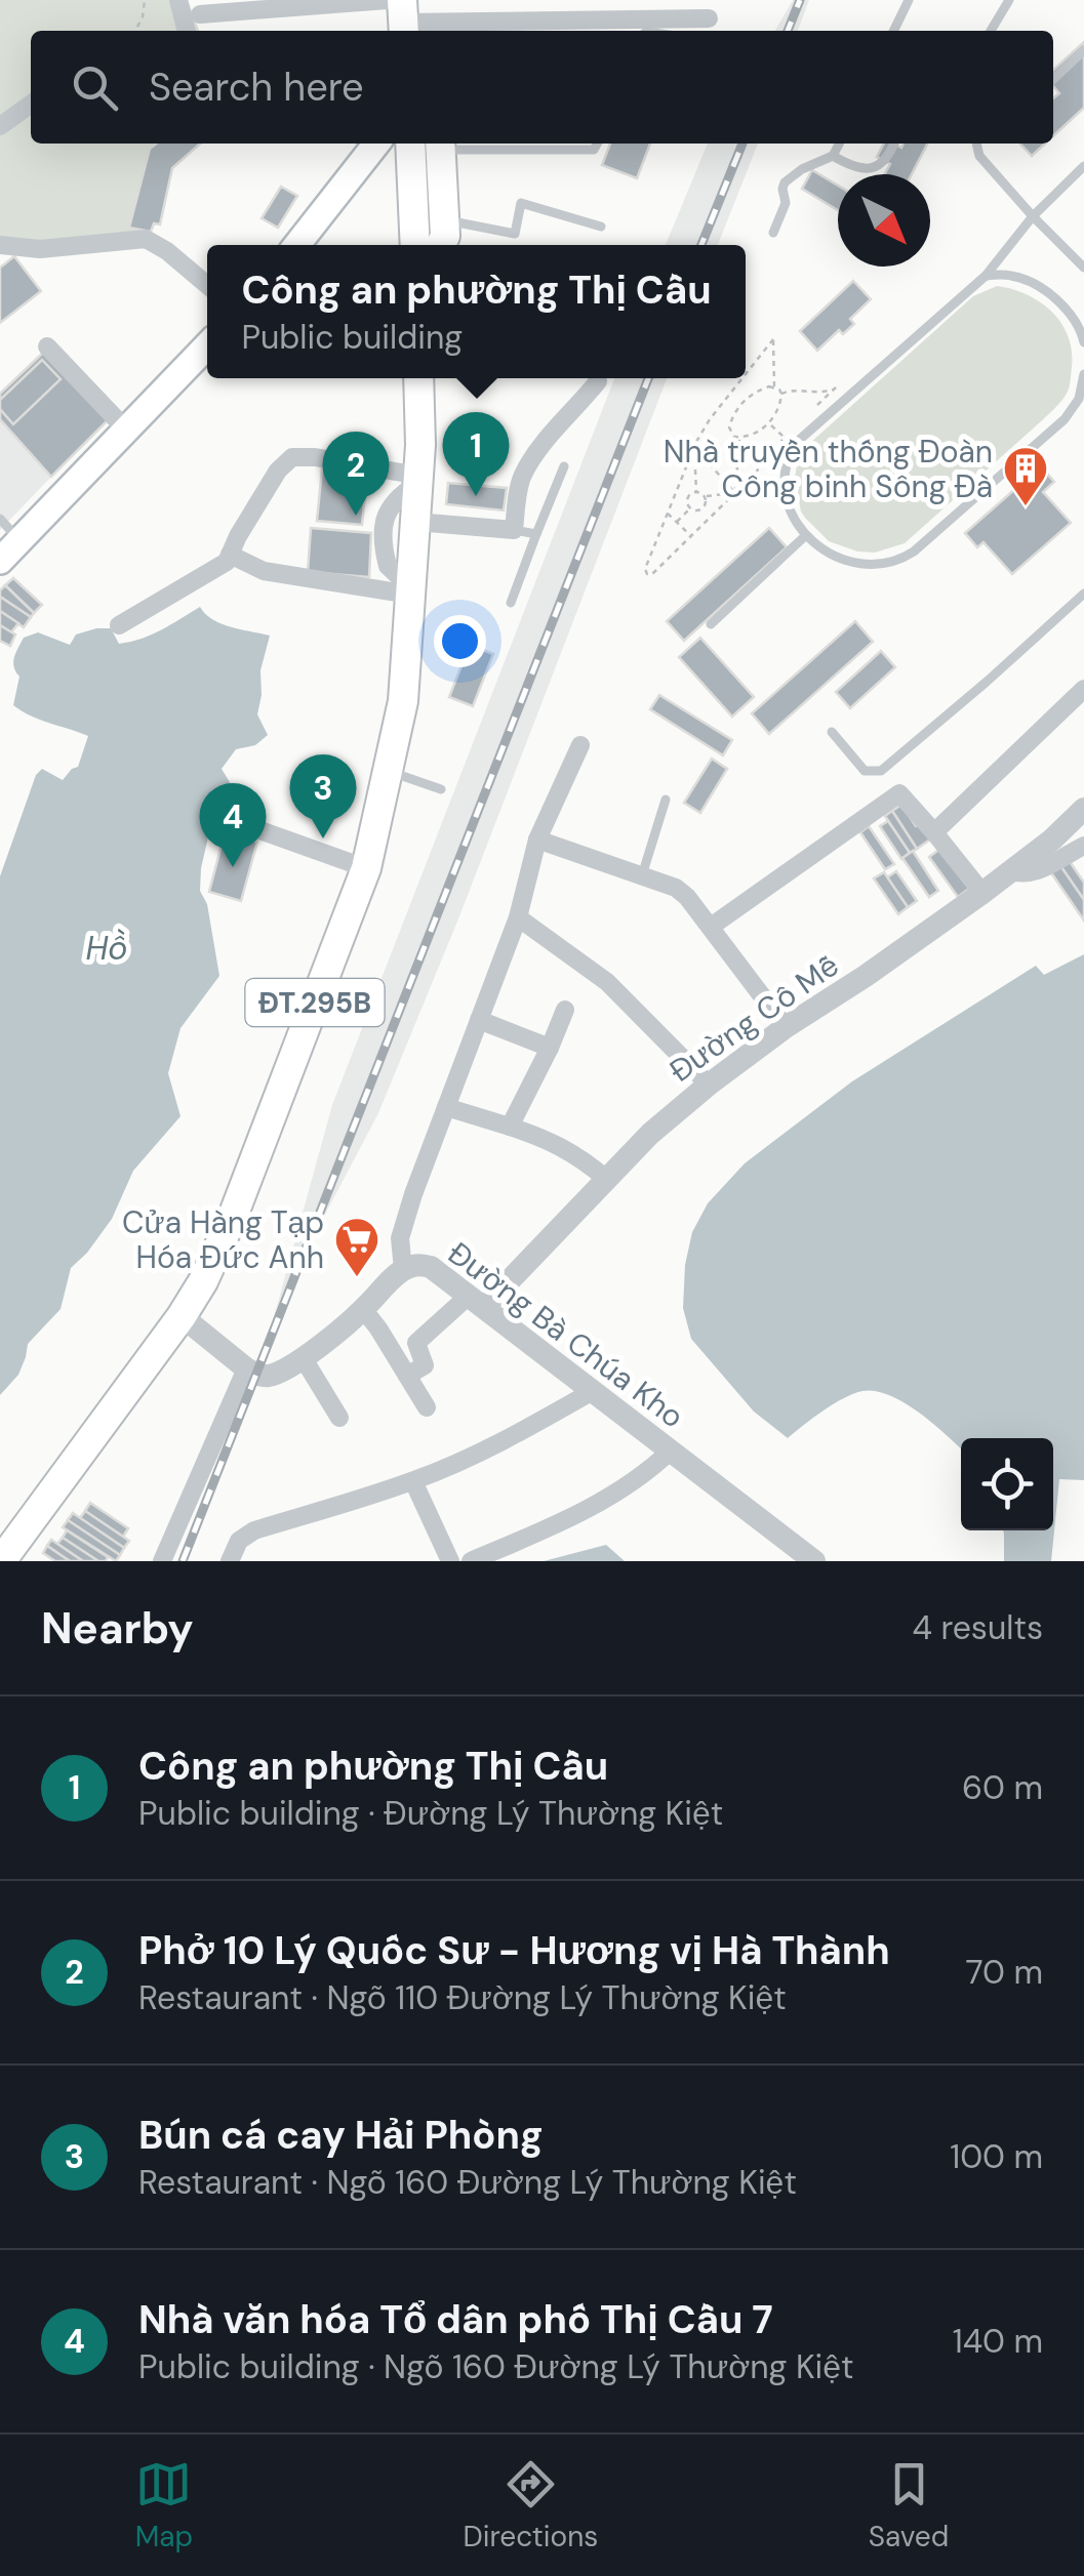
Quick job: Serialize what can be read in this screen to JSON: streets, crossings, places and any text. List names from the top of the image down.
{
  "streets": {
    "main road": ["ĐT.295B"],
    "street": ["Đường Cô Mễ", "Đường Bà Chúa Kho"]
  },
  "crossings": [
    ["Đường Cô Mễ", "Đường Bà Chúa Kho"]
  ],
  "water": ["Hồ"],
  "places": {
    "building": ["Nhà truyền thống Đoàn Công binh Sông Đà"],
    "supermarket": ["Cửa Hàng Tạp Hóa Đức Anh"]
  },
  "north": "bottom right",
  "page": {
    "search": "Search here",
    "popup": ["Công an phường Thị Cầu", "Public building"],
    "pins": [
      "1",
      "2",
      "3",
      "4"
    ],
    "heading": ["Nearby", "4 results"],
    "list": [
      {
        "mark": "1",
        "name": "Công an phường Thị Cầu",
        "note": "Public building · Đường Lý Thường Kiệt",
        "value": "60 m"
      },
      {
        "mark": "2",
        "name": "Phở 10 Lý Quốc Sư - Hương vị Hà Thành",
        "note": "Restaurant · Ngõ 110 Đường Lý Thường Kiệt",
        "value": "70 m"
      },
      {
        "mark": "3",
        "name": "Bún cá cay Hải Phòng",
        "note": "Restaurant · Ngõ 160 Đường Lý Thường Kiệt",
        "value": "100 m"
      },
      {
        "mark": "4",
        "name": "Nhà văn hóa Tổ dân phố Thị Cầu 7",
        "note": "Public building · Ngõ 160 Đường Lý Thường Kiệt",
        "value": "140 m"
      }
    ],
    "nav": ["Map", "Directions", "Saved"]
  }
}
